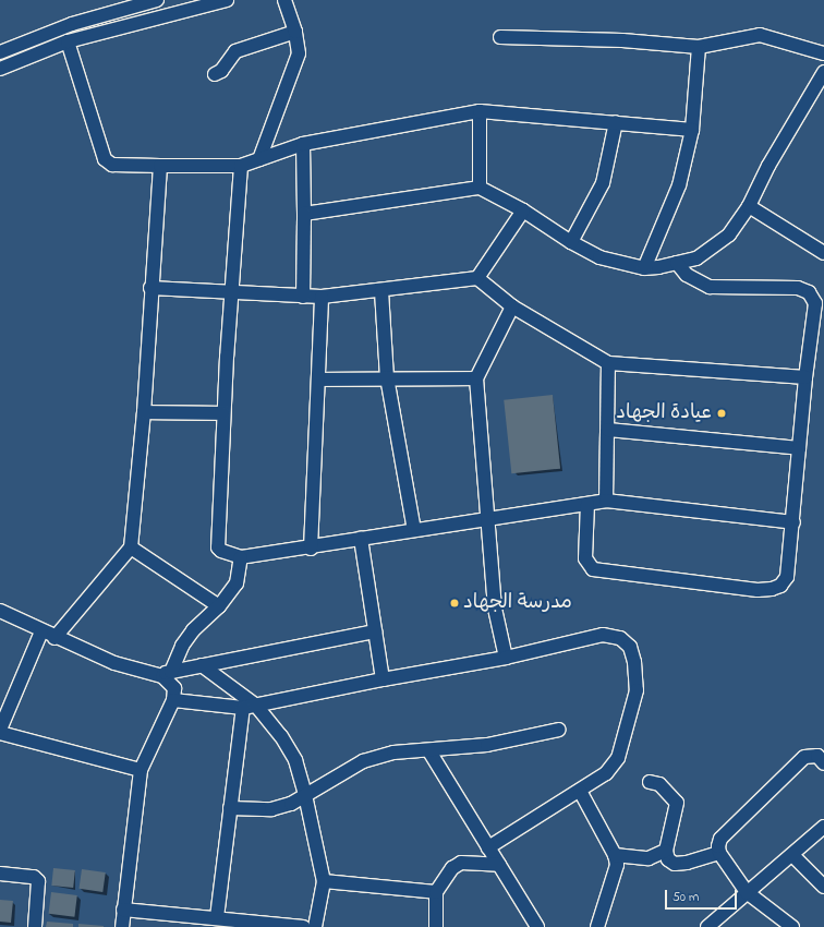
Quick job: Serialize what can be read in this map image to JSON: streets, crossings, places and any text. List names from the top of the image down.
{
  "places": ["عيادة الجهاد", "مدرسة الجهاد"],
  "scale_bar": "50 m"
}
